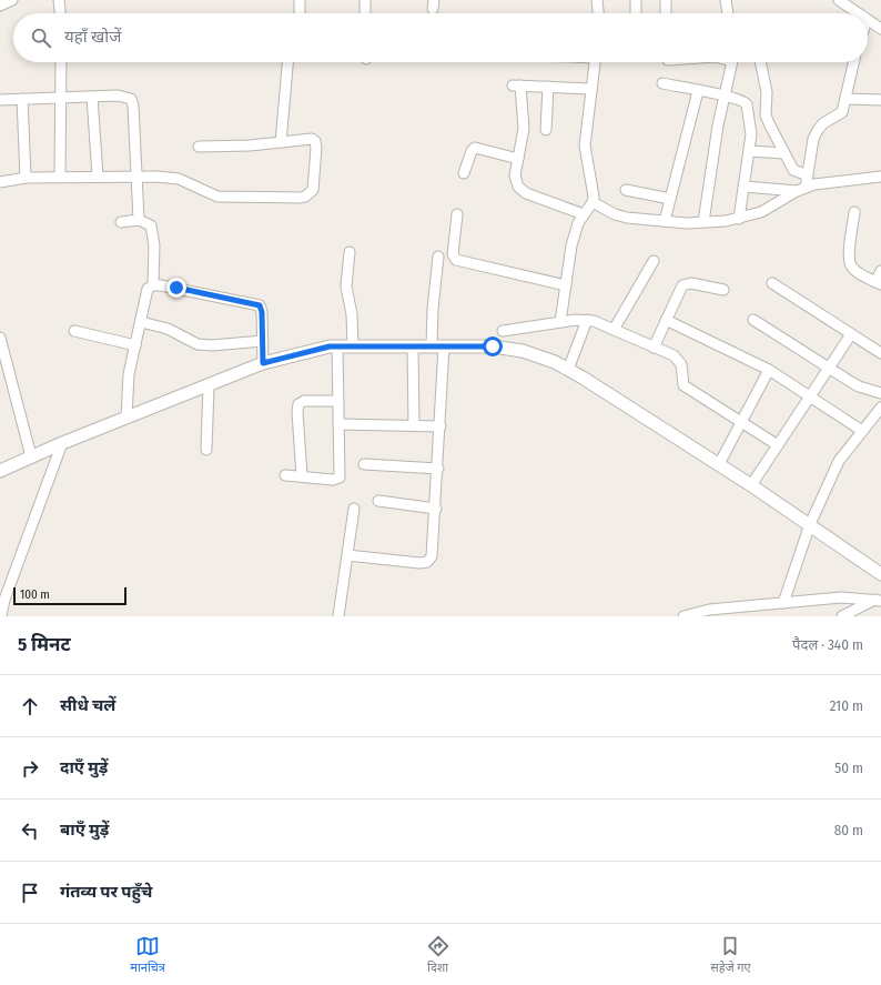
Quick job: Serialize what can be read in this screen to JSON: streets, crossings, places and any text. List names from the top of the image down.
{
  "scale_bar": "100 m",
  "page": {
    "search": "यहाँ खोजें",
    "scale": "100 m",
    "heading": ["5 मिनट", "पैदल · 340 m"],
    "list": [
      ["सीधे चलें", "210 m"],
      ["दाएँ मुड़ें", "50 m"],
      ["बाएँ मुड़ें", "80 m"],
      "गंतव्य पर पहुँचे"
    ],
    "nav": ["मानचित्र", "दिशा", "सहेजे गए"]
  }
}
